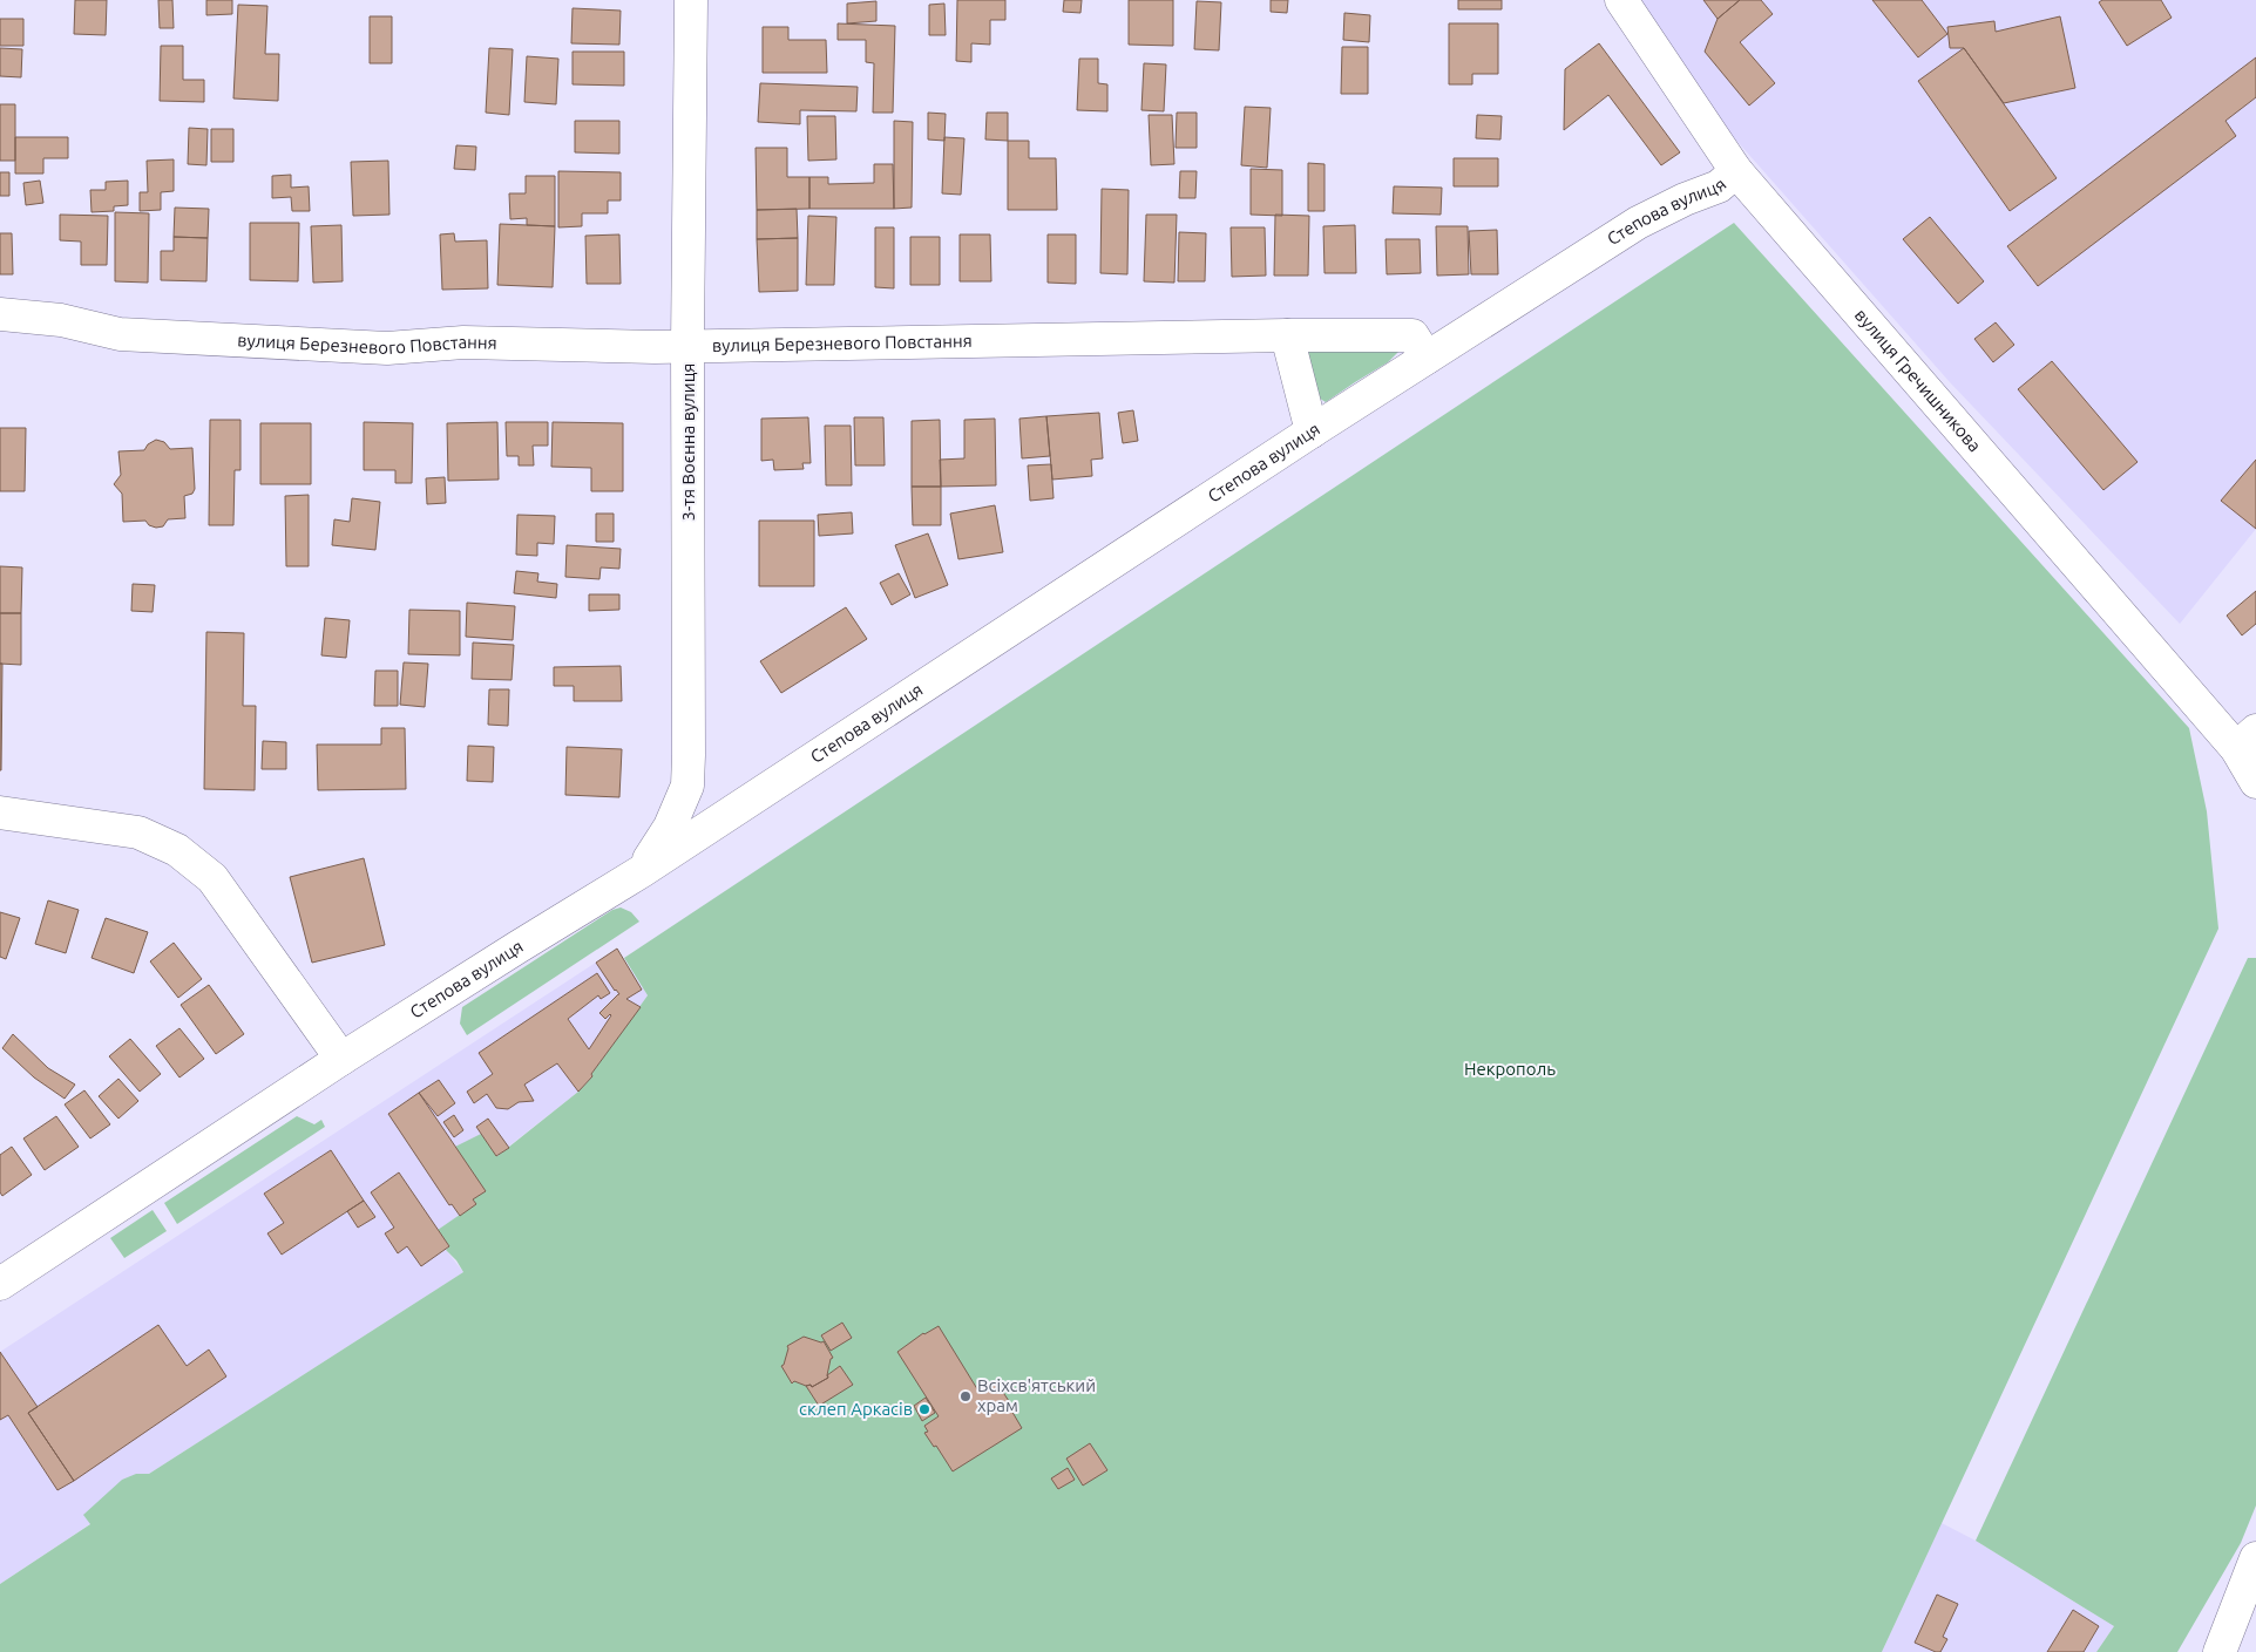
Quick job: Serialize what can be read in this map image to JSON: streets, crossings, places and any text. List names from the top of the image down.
{
  "streets": {
    "street": [
      "Степова вулиця",
      "вулиця Березневого Повстання",
      "вулиця Гречишникова",
      "3-тя Воєнна вулиця"
    ]
  },
  "crossings": [
    ["Степова вулиця", "вулиця Березневого Повстання"],
    ["Степова вулиця", "вулиця Гречишникова"],
    ["Степова вулиця", "3-тя Воєнна вулиця"],
    ["вулиця Березневого Повстання", "3-тя Воєнна вулиця"]
  ],
  "parks": ["Некрополь"],
  "places": ["Всіхсв'ятський храм", "склеп Аркасів"]
}
